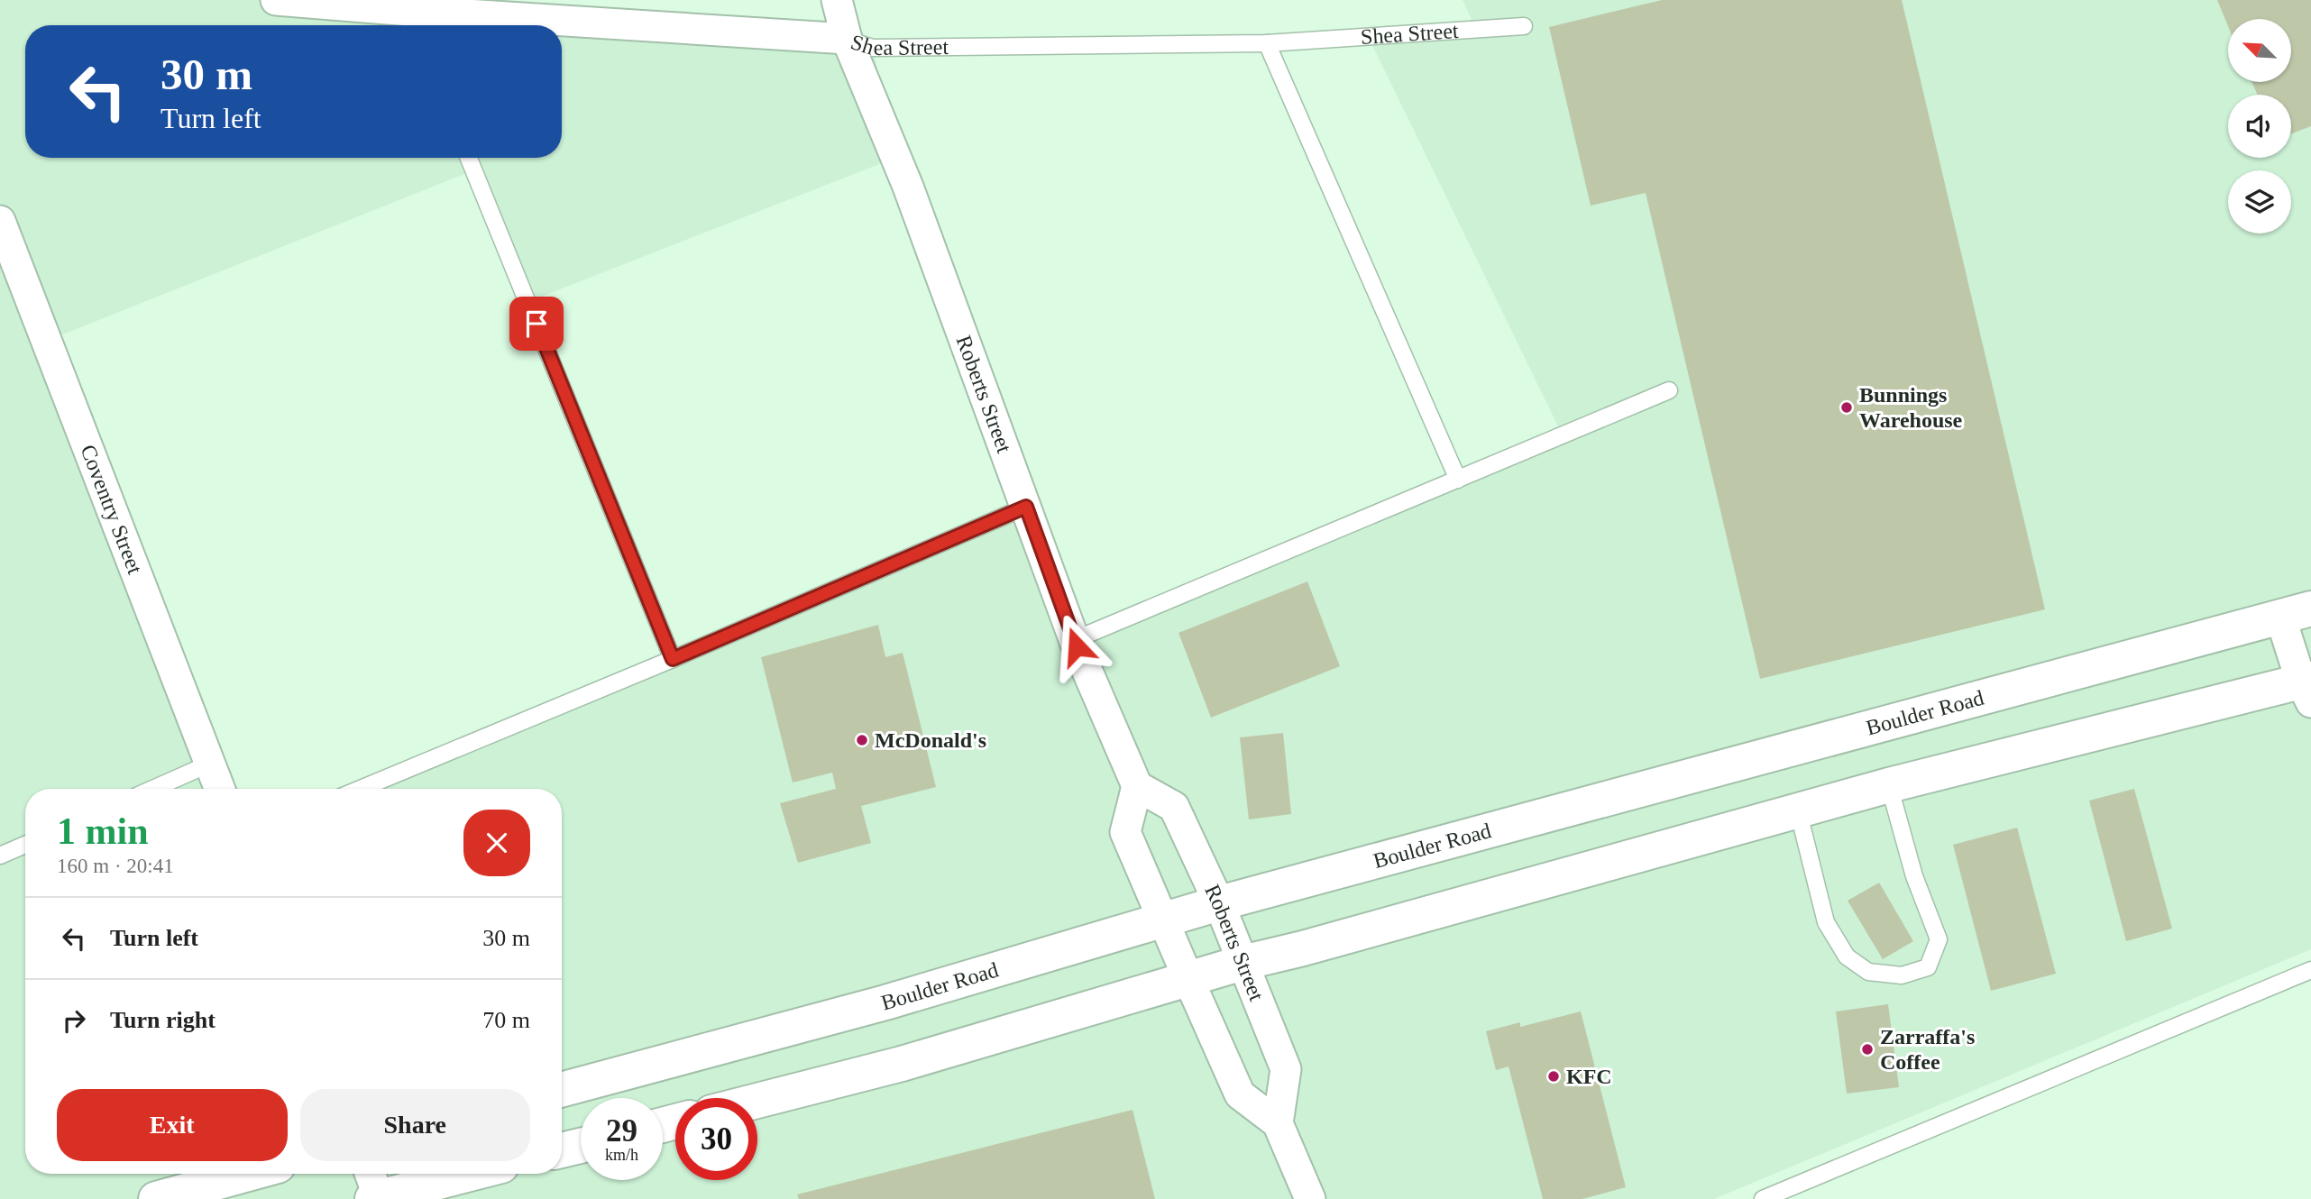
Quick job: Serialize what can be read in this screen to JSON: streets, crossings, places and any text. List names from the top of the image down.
{
  "streets": {
    "main road": ["Boulder Road"],
    "street": ["Shea Street", "Roberts Street", "Coventry Street"]
  },
  "crossings": [
    ["Shea Street", "Roberts Street"],
    ["Roberts Street", "Boulder Road"]
  ],
  "places": [
    "Bunnings Warehouse",
    "McDonald's",
    "Zarraffa's Coffee",
    "KFC"
  ],
  "north": "top left",
  "page": {
    "turn": ["30 m", "Turn left"],
    "heading": ["1 min", "160 m · 20:41"],
    "list": [
      {
        "name": "Turn left",
        "value": "30 m"
      },
      {
        "name": "Turn right",
        "value": "70 m"
      }
    ],
    "buttons": ["Exit", "Share"],
    "speed": "29 km/h",
    "limit": "30"
  }
}
